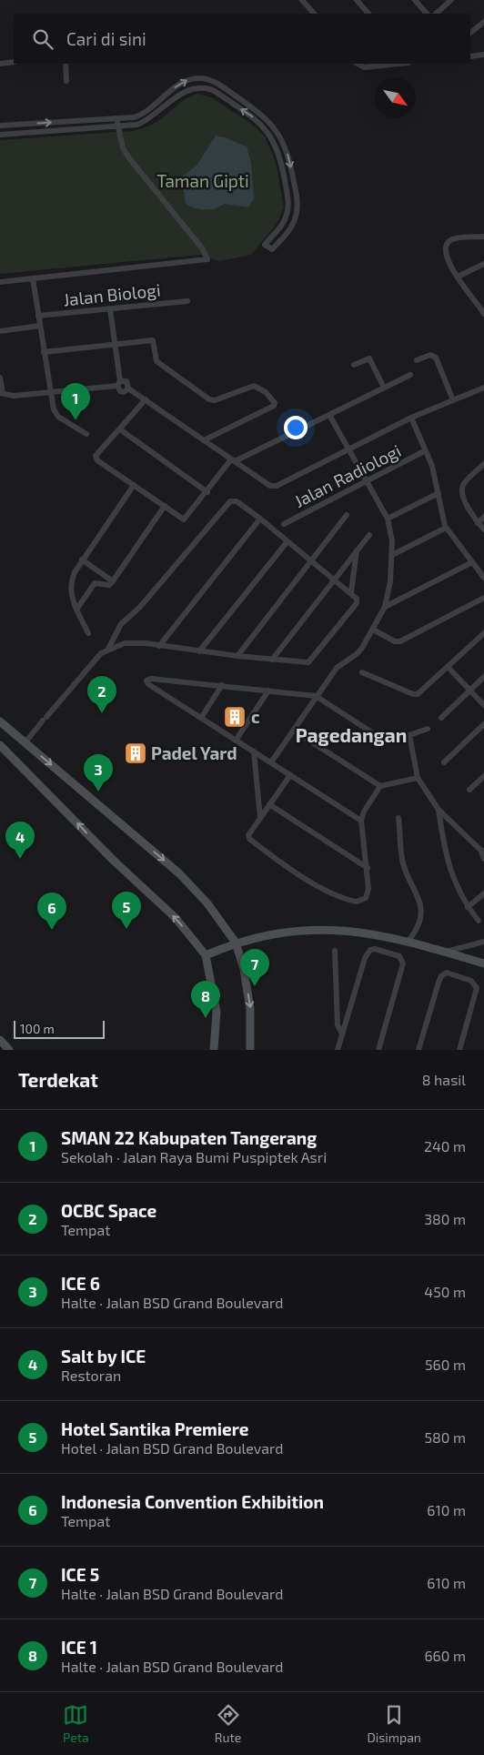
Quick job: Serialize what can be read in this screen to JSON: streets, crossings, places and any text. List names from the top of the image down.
{
  "streets": {
    "street": ["Jalan Biologi", "Jalan Radiologi"]
  },
  "districts": ["Pagedangan"],
  "parks": ["Taman Gipti"],
  "places": {
    "building": ["c", "Padel Yard"]
  },
  "scale_bar": "100 m",
  "north": "bottom right",
  "page": {
    "search": "Cari di sini",
    "pins": [
      "1",
      "2",
      "3",
      "4",
      "5",
      "6",
      "7",
      "8"
    ],
    "scale": "100 m",
    "heading": ["Terdekat", "8 hasil"],
    "list": [
      {
        "mark": "1",
        "name": "SMAN 22 Kabupaten Tangerang",
        "note": "Sekolah · Jalan Raya Bumi Puspiptek Asri",
        "value": "240 m"
      },
      {
        "mark": "2",
        "name": "OCBC Space",
        "note": "Tempat",
        "value": "380 m"
      },
      {
        "mark": "3",
        "name": "ICE 6",
        "note": "Halte · Jalan BSD Grand Boulevard",
        "value": "450 m"
      },
      {
        "mark": "4",
        "name": "Salt by ICE",
        "note": "Restoran",
        "value": "560 m"
      },
      {
        "mark": "5",
        "name": "Hotel Santika Premiere",
        "note": "Hotel · Jalan BSD Grand Boulevard",
        "value": "580 m"
      },
      {
        "mark": "6",
        "name": "Indonesia Convention Exhibition",
        "note": "Tempat",
        "value": "610 m"
      },
      {
        "mark": "7",
        "name": "ICE 5",
        "note": "Halte · Jalan BSD Grand Boulevard",
        "value": "610 m"
      },
      {
        "mark": "8",
        "name": "ICE 1",
        "note": "Halte · Jalan BSD Grand Boulevard",
        "value": "660 m"
      }
    ],
    "nav": ["Peta", "Rute", "Disimpan"]
  }
}
